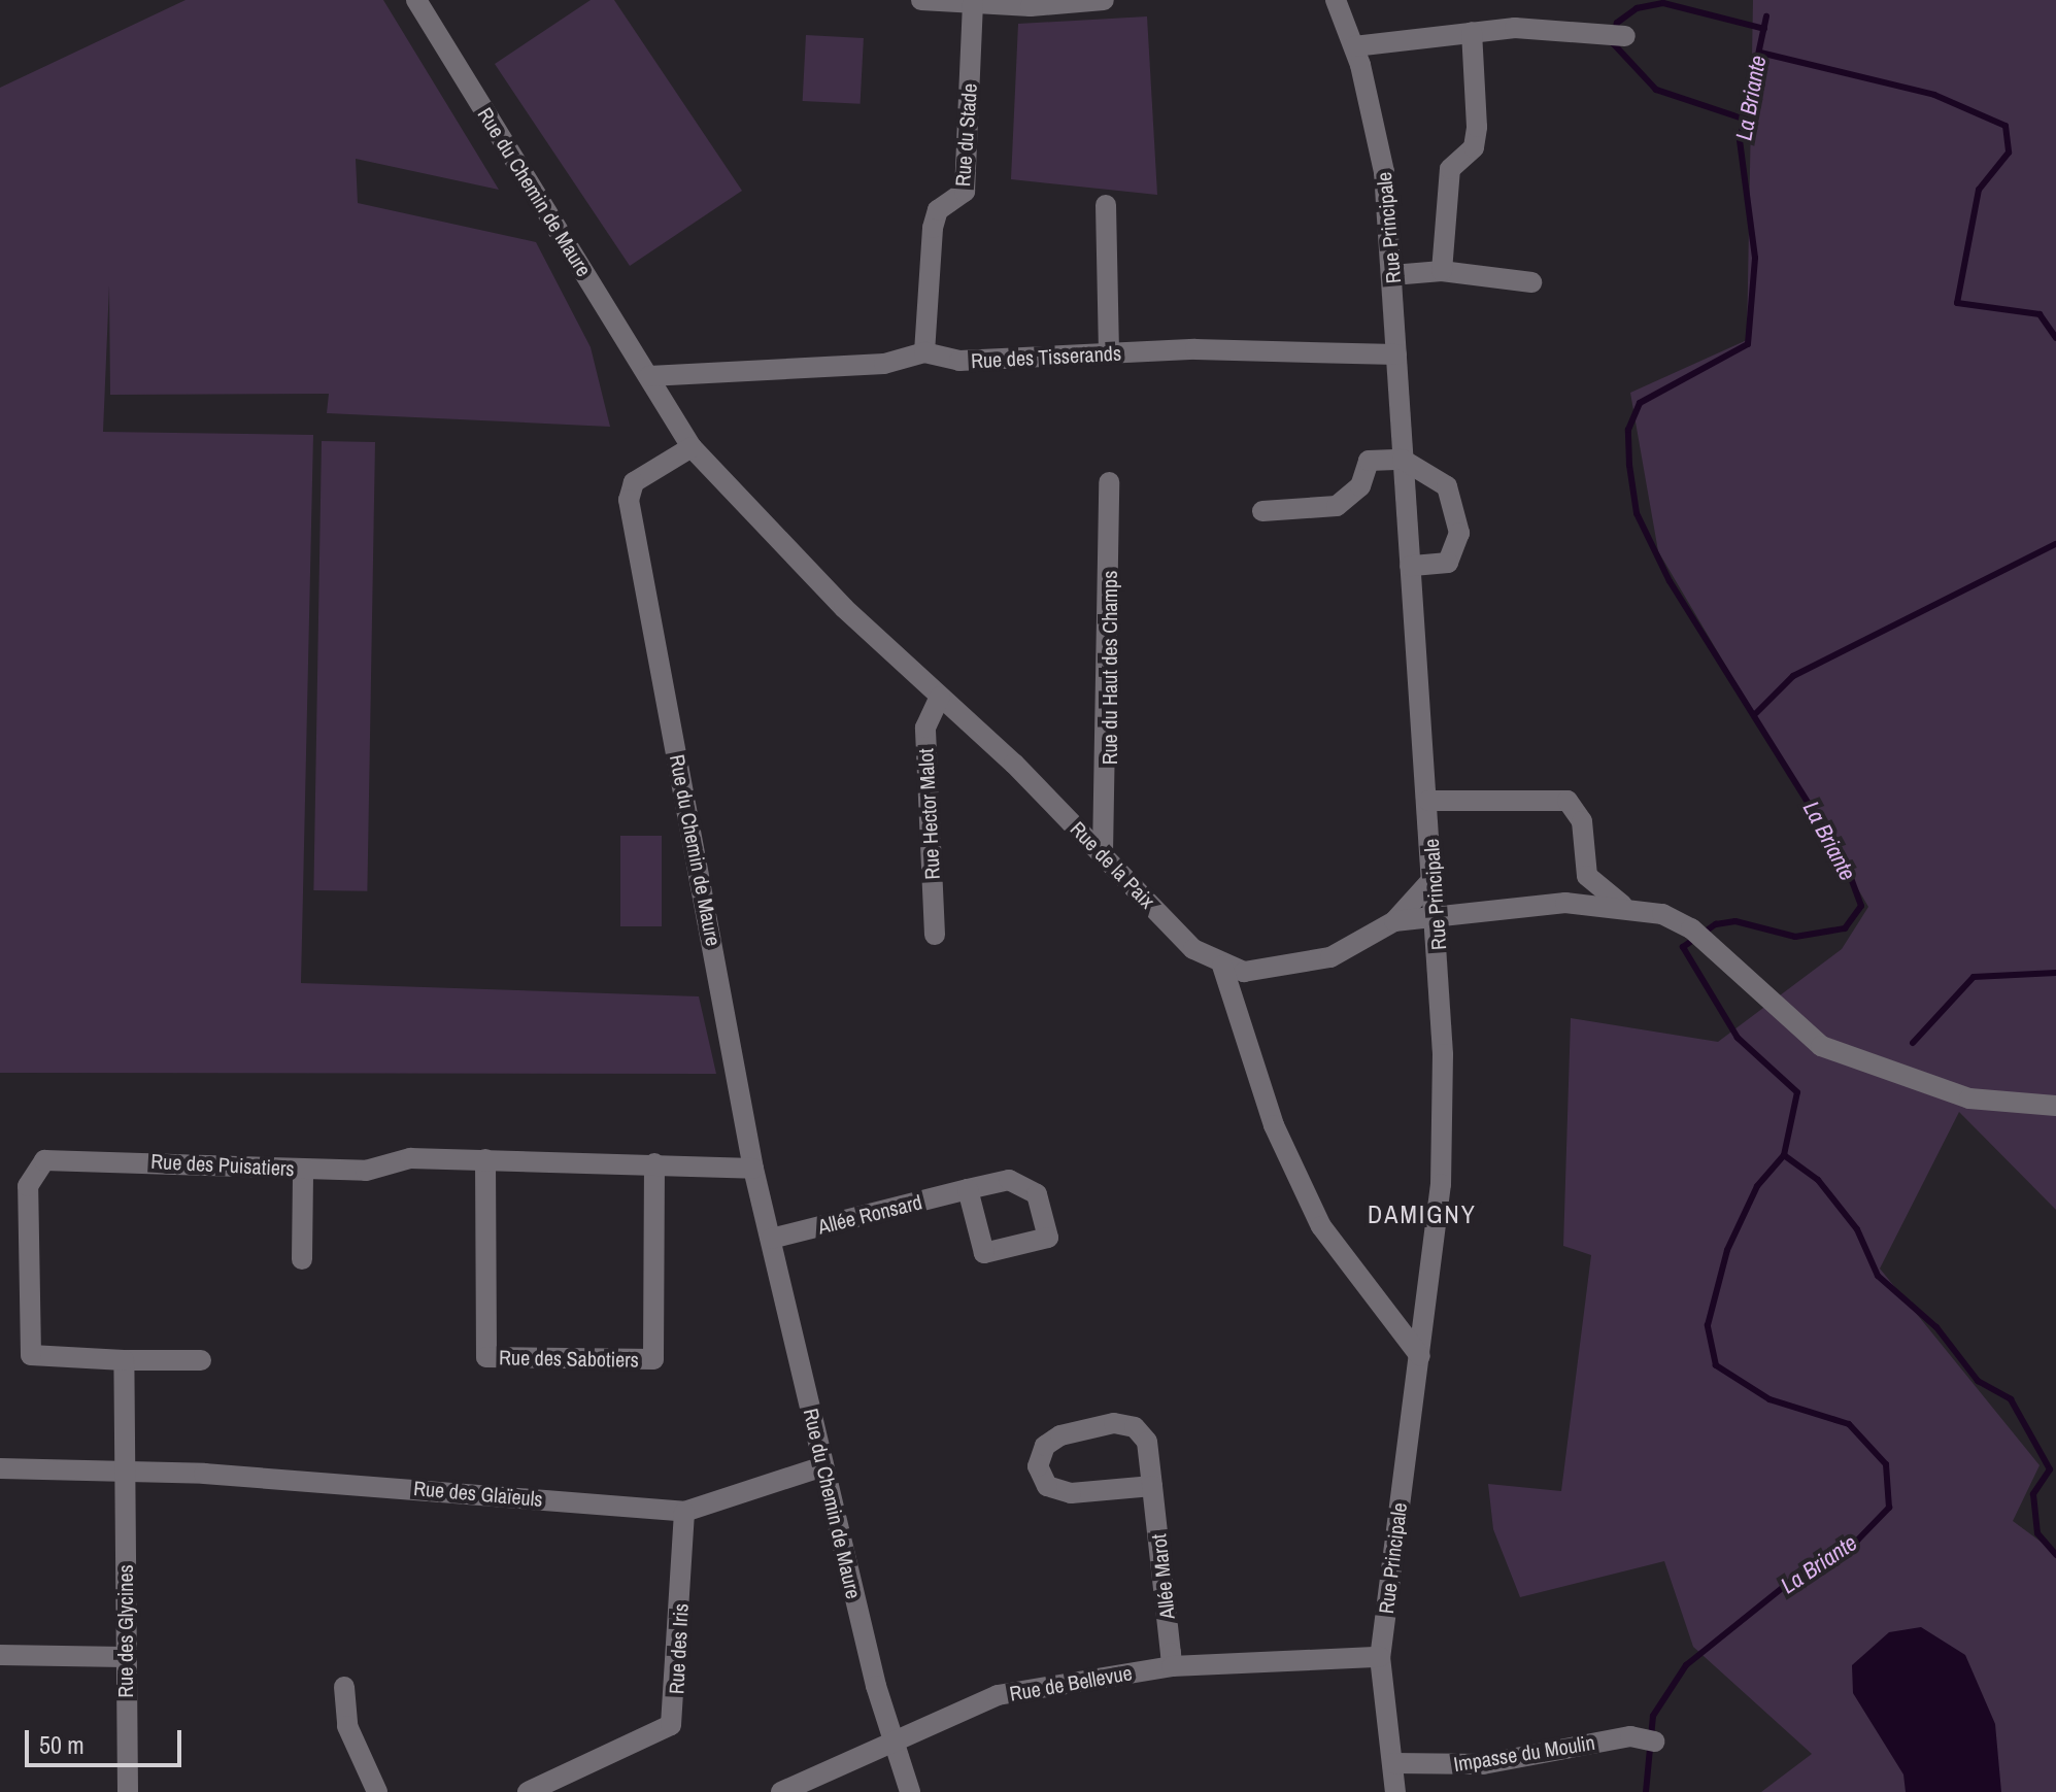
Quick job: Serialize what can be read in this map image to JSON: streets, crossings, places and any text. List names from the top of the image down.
{
  "streets": {
    "street": [
      "Rue du Stade",
      "Rue du Chemin de Maure",
      "Rue Principale",
      "Rue des Tisserands",
      "Rue du Haut des Champs",
      "Rue Hector Malot",
      "Rue de la Paix",
      "Rue des Puisatiers",
      "Allée Ronsard",
      "Rue des Sabotiers",
      "Rue des Glaïeuls",
      "Allée Marot",
      "Rue des Glycines",
      "Rue des Iris",
      "Rue de Bellevue",
      "Impasse du Moulin"
    ]
  },
  "crossings": [
    ["Rue du Stade", "Rue des Tisserands"],
    ["Rue du Chemin de Maure", "Rue des Tisserands"],
    ["Rue du Chemin de Maure", "Rue de la Paix"],
    ["Rue du Chemin de Maure", "Rue des Puisatiers"],
    ["Rue du Chemin de Maure", "Allée Ronsard"],
    ["Rue du Chemin de Maure", "Rue des Glaïeuls"],
    ["Rue du Chemin de Maure", "Rue de Bellevue"],
    ["Rue Principale", "Rue des Tisserands"],
    ["Rue Principale", "Rue de Bellevue"],
    ["Rue Principale", "Impasse du Moulin"],
    ["Rue du Haut des Champs", "Rue de la Paix"],
    ["Rue Hector Malot", "Rue de la Paix"],
    ["Rue des Puisatiers", "Rue des Sabotiers"],
    ["Rue des Glaïeuls", "Rue des Glycines"],
    ["Rue des Glaïeuls", "Rue des Iris"],
    ["Allée Marot", "Rue de Bellevue"]
  ],
  "districts": ["DAMIGNY"],
  "water": ["La Briante"],
  "scale_bar": "50 m"
}
